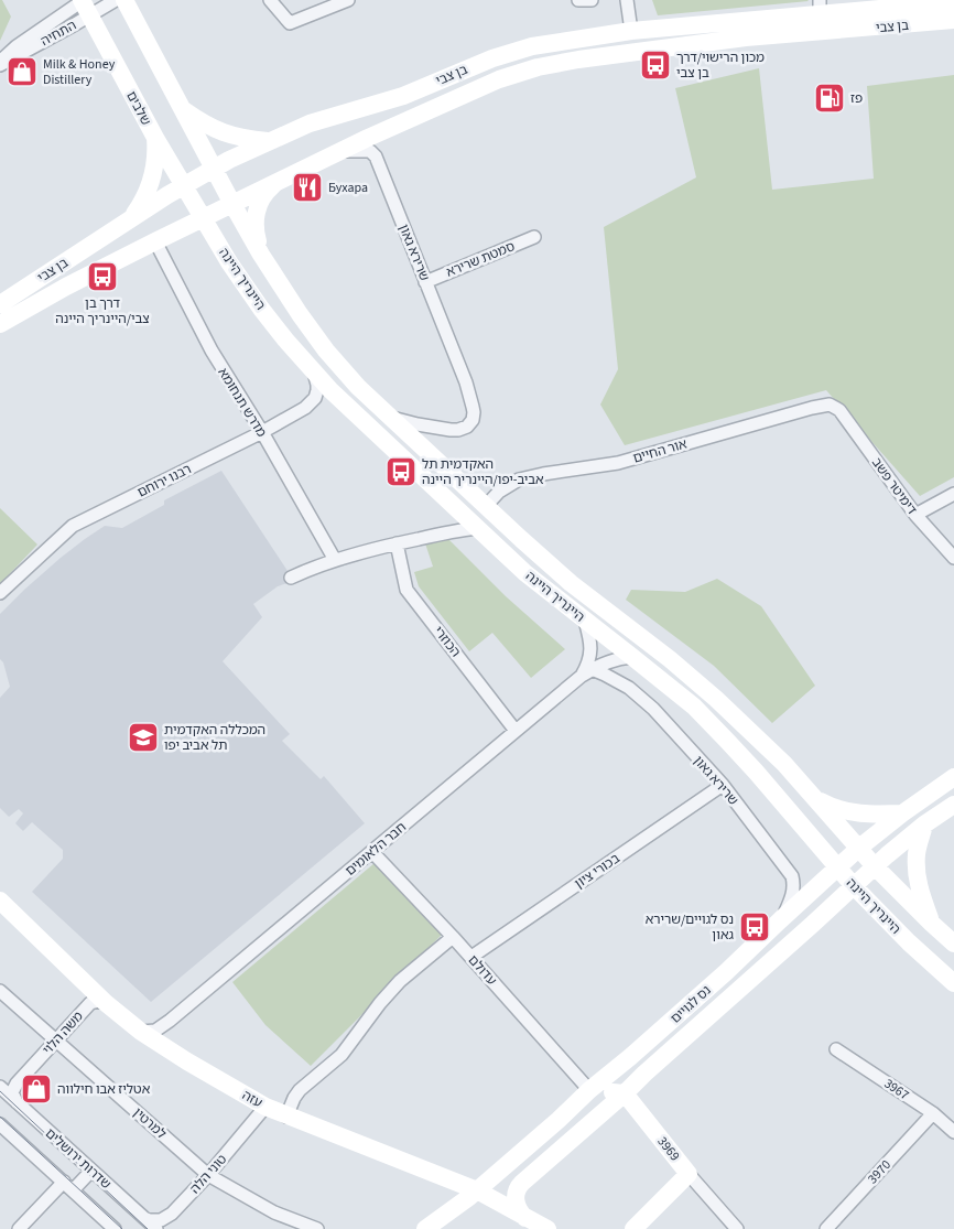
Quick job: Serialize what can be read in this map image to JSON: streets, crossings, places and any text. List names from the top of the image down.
{
  "streets": {
    "main road": [
      "בן צבי",
      "שלבים",
      "היינריך היינה",
      "נס לגויים",
      "עזה",
      "3969"
    ],
    "street": [
      "התחיה",
      "שרירא גאון",
      "סמטת שרירא",
      "מדרש תנחומא",
      "אור החיים",
      "רבנו ירוחם",
      "דימיטר פשב",
      "הכוזרי",
      "חבר הלאומים",
      "בכורי ציון",
      "עדולם",
      "משה הלוי",
      "3967",
      "למרטין",
      "שדרות ירושלים",
      "3970",
      "טוני הלה"
    ]
  },
  "crossings": [
    ["בן צבי", "שלבים"],
    ["בן צבי", "שרירא גאון"],
    ["בן צבי", "היינריך היינה"],
    ["בן צבי", "מדרש תנחומא"],
    ["התחיה", "שלבים"],
    ["שלבים", "היינריך היינה"],
    ["שרירא גאון", "סמטת שרירא"],
    ["שרירא גאון", "היינריך היינה"],
    ["שרירא גאון", "חבר הלאומים"],
    ["שרירא גאון", "בכורי ציון"],
    ["שרירא גאון", "נס לגויים"],
    ["היינריך היינה", "אור החיים"],
    ["היינריך היינה", "רבנו ירוחם"],
    ["היינריך היינה", "חבר הלאומים"],
    ["היינריך היינה", "נס לגויים"],
    ["מדרש תנחומא", "רבנו ירוחם"],
    ["אור החיים", "דימיטר פשב"],
    ["הכוזרי", "חבר הלאומים"],
    ["חבר הלאומים", "עדולם"],
    ["חבר הלאומים", "עזה"],
    ["בכורי ציון", "עדולם"],
    ["עדולם", "נס לגויים"],
    ["נס לגויים", "עזה"],
    ["נס לגויים", "3969"],
    ["משה הלוי", "עזה"],
    ["משה הלוי", "למרטין"],
    ["משה הלוי", "שדרות ירושלים"],
    ["3967", "3970"],
    ["עזה", "טוני הלה"],
    ["למרטין", "טוני הלה"],
    ["שדרות ירושלים", "טוני הלה"]
  ],
  "places": {
    "bus stop": [
      "מכון הרישוי/דרך בן צבי",
      "דרך בן צבי/היינריך היינה",
      "האקדמית תל אביב-יפו/היינריך היינה",
      "נס לגויים/שרירא גאון"
    ],
    "shop": ["Milk & Honey Distillery", "אטליז אבו חילווה"],
    "fuel station": ["פז"],
    "restaurant": ["Бухара"],
    "school or university": ["המכללה האקדמית תל אביב יפו"]
  }
}
